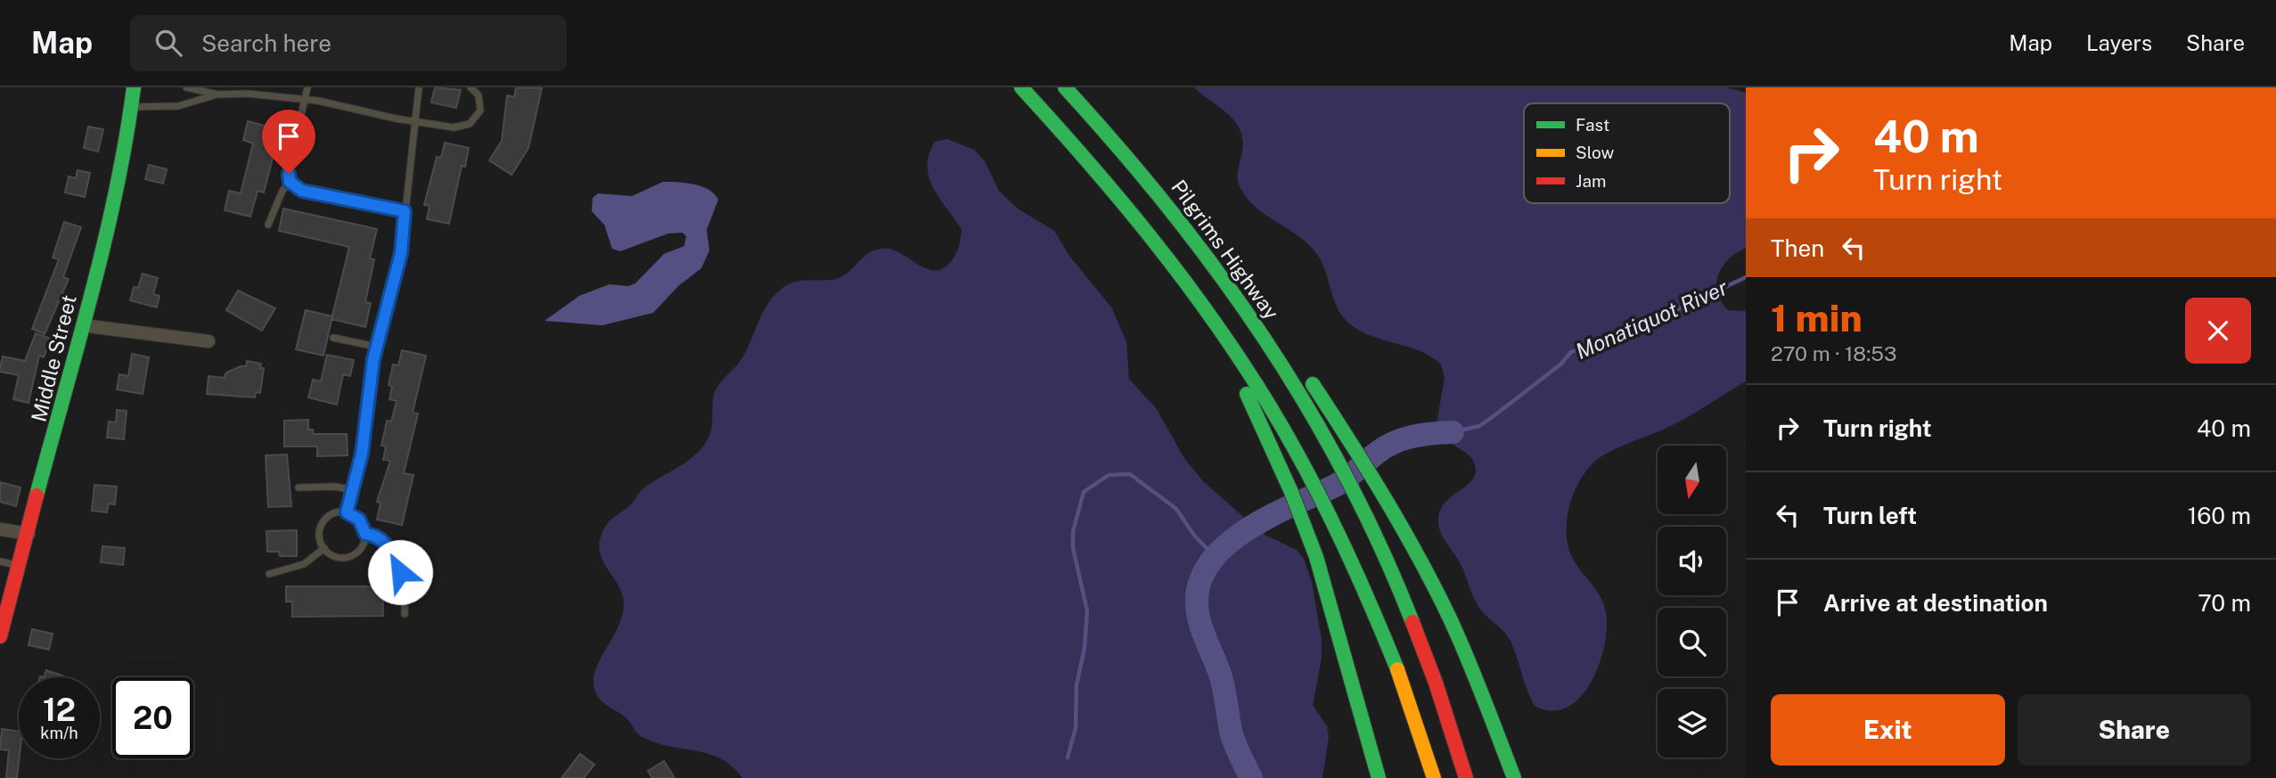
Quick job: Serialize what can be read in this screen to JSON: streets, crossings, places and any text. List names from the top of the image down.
{
  "streets": {
    "main road": ["Pilgrims Highway", "Middle Street"]
  },
  "water": ["Monatiquot River"],
  "legend": ["Fast", "Slow", "Jam"],
  "north": "bottom",
  "page": {
    "header": "Map",
    "search": "Search here",
    "nav": ["Map", "Layers", "Share"],
    "turn": ["40 m", "Turn right"],
    "then": "Then",
    "heading": ["1 min", "270 m · 18:53"],
    "list": [
      {
        "name": "Turn right",
        "value": "40 m"
      },
      {
        "name": "Turn left",
        "value": "160 m"
      },
      {
        "name": "Arrive at destination",
        "value": "70 m"
      }
    ],
    "speed": "12 km/h",
    "limit": "20",
    "buttons": ["Exit", "Share"]
  }
}
